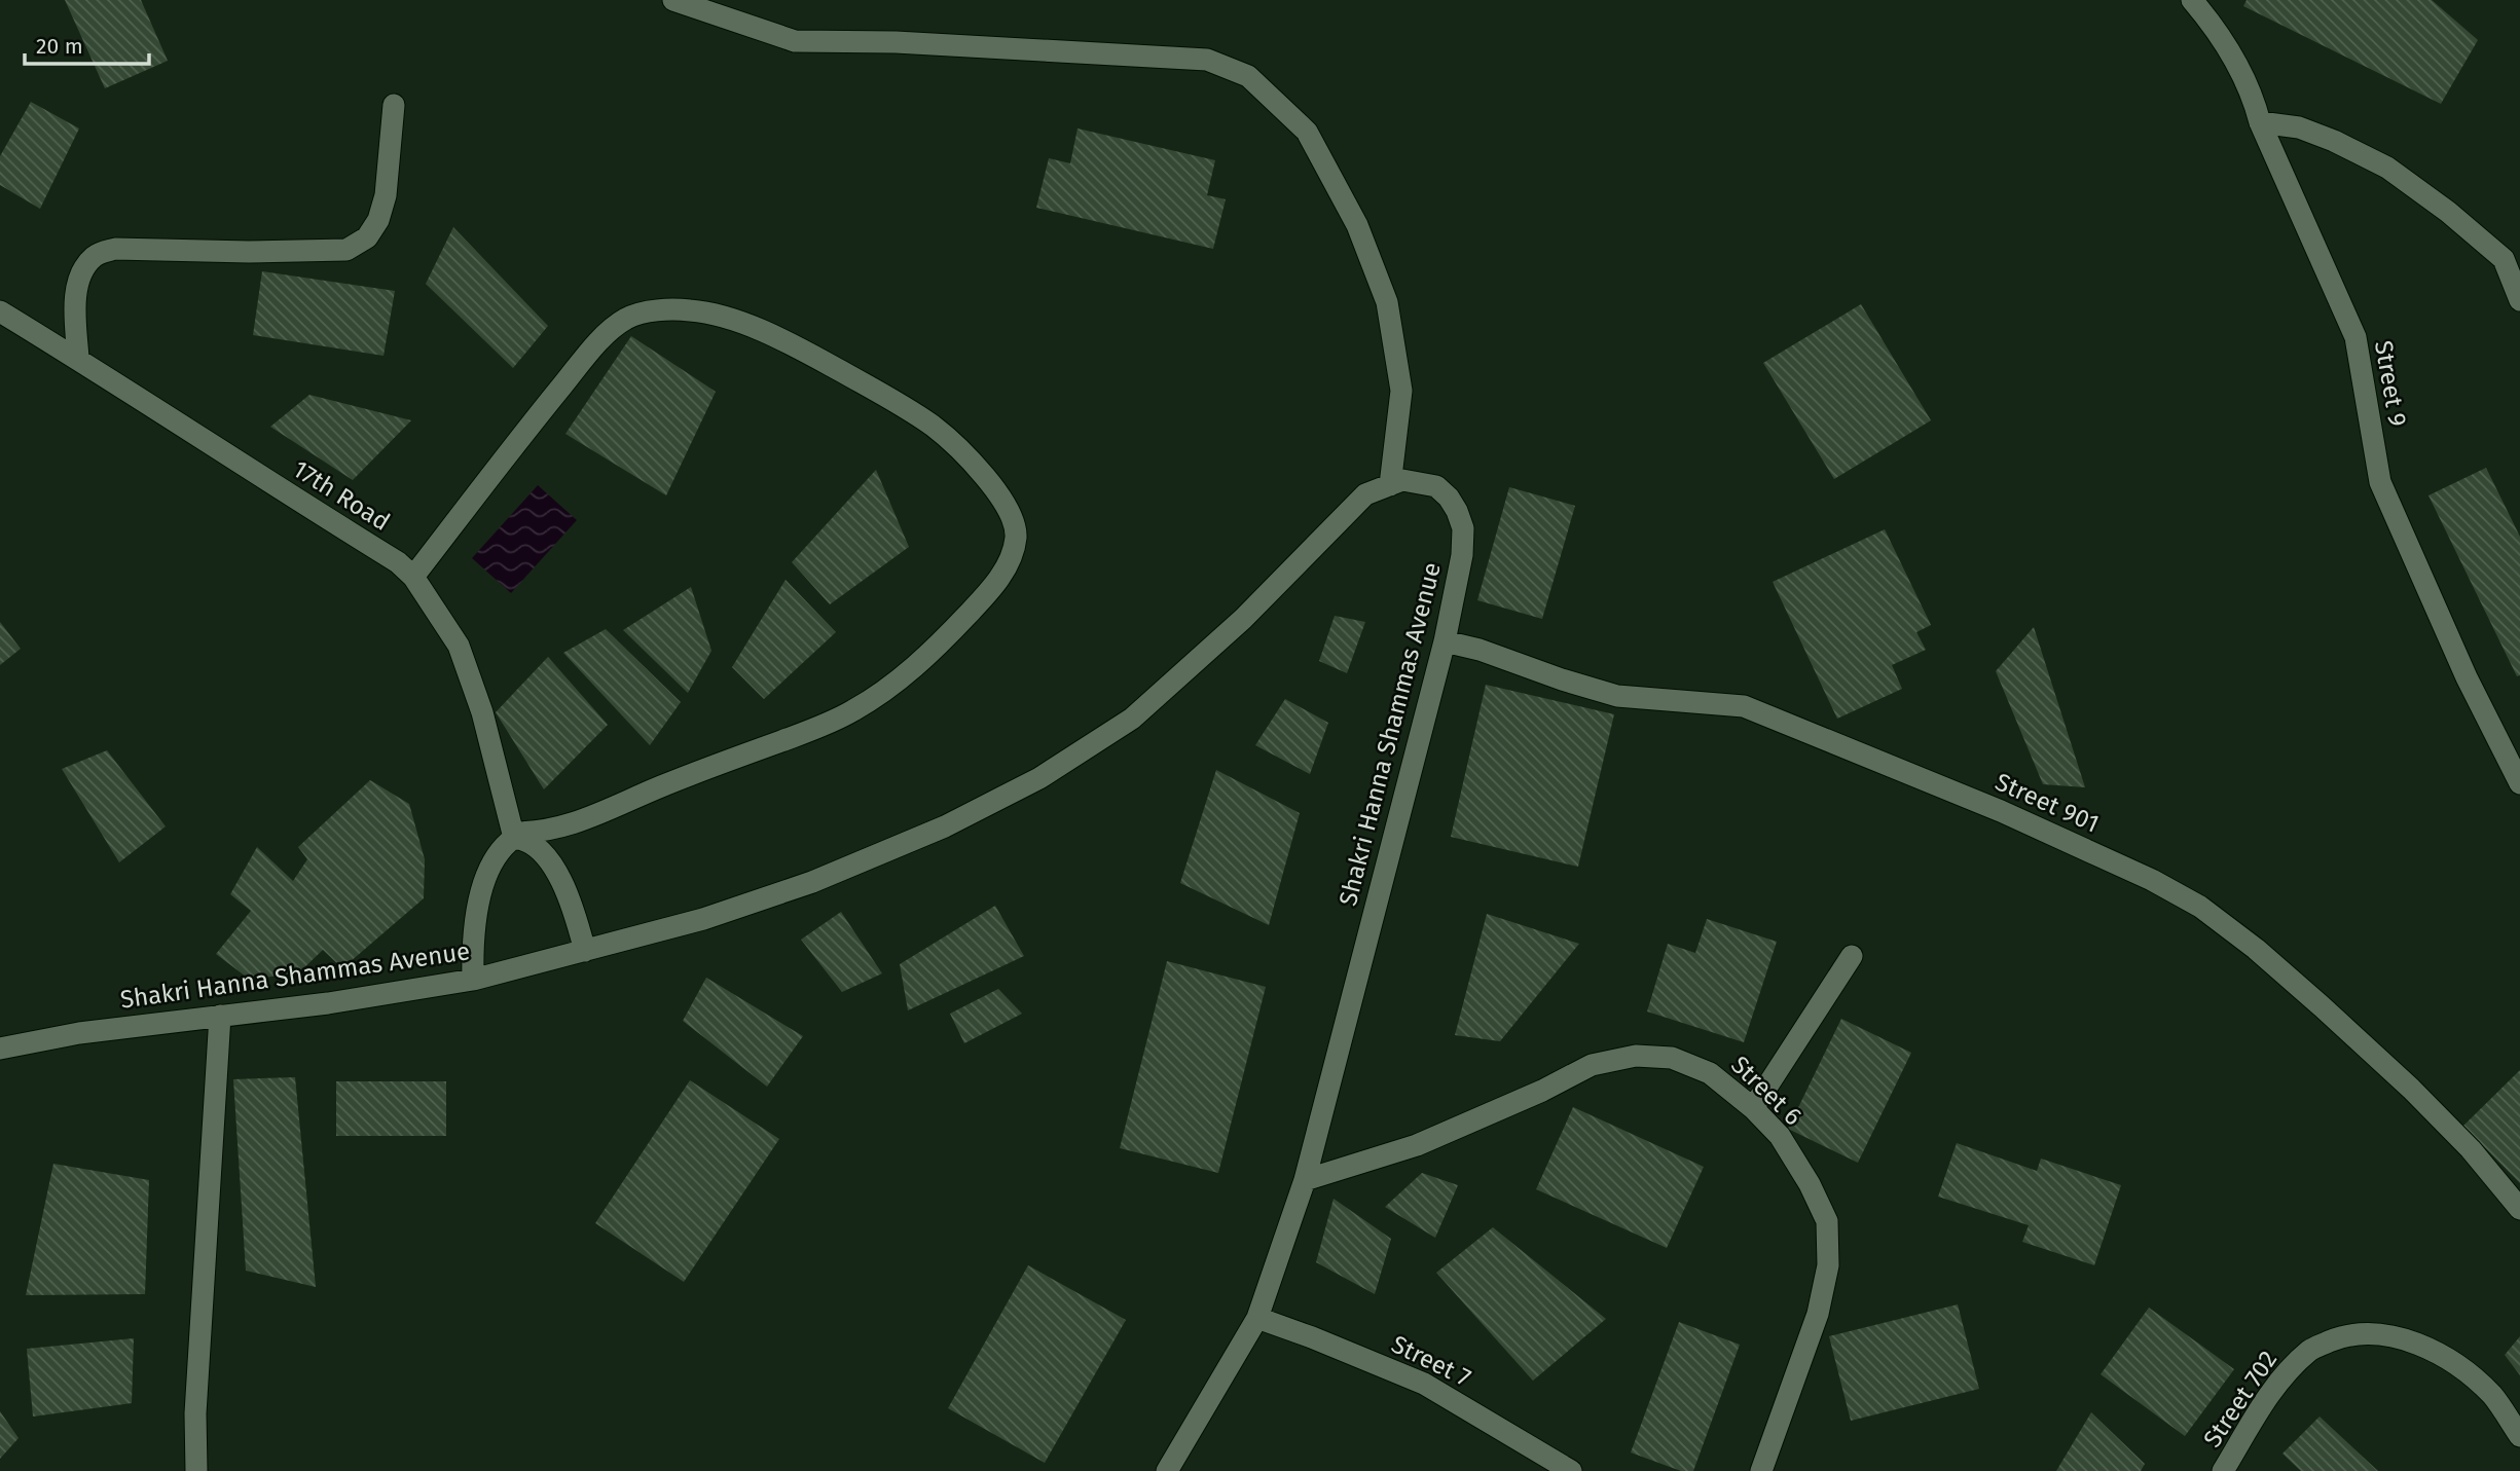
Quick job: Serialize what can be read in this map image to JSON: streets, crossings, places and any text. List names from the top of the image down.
{
  "streets": {
    "street": [
      "Street 9",
      "17th Road",
      "Shakri Hanna Shammas Avenue",
      "Street 901",
      "Street 6",
      "Street 7",
      "Street 702"
    ]
  },
  "crossings": [
    ["Shakri Hanna Shammas Avenue", "Street 901"],
    ["Shakri Hanna Shammas Avenue", "Street 6"],
    ["Shakri Hanna Shammas Avenue", "Street 7"]
  ],
  "scale_bar": "20 m"
}
